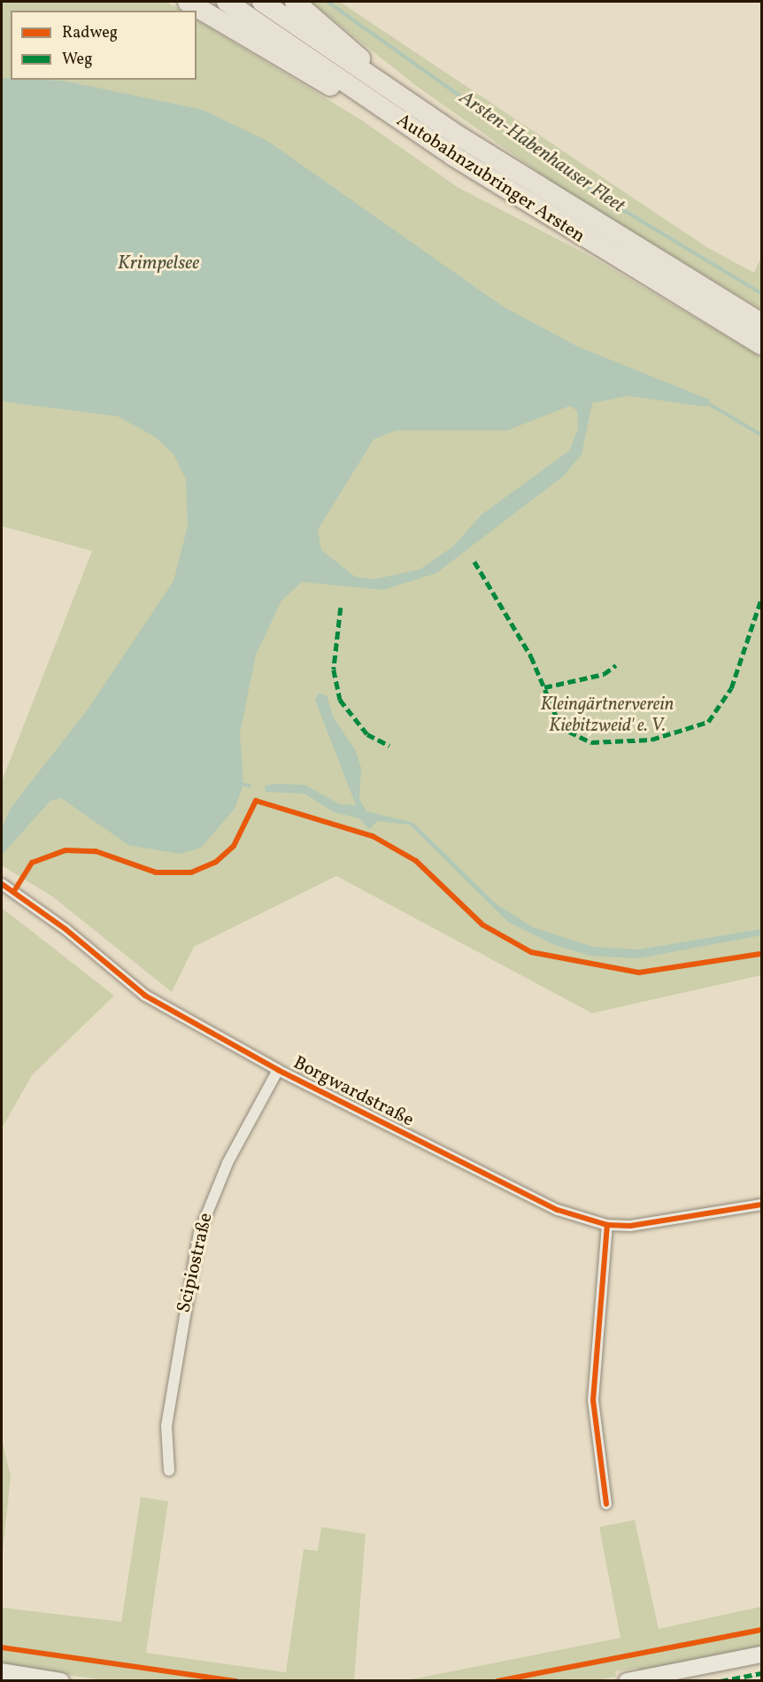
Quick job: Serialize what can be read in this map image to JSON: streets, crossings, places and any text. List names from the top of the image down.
{
  "streets": {
    "highway": ["Autobahnzubringer Arsten"],
    "street": ["Borgwardstraße", "Scipiostraße"]
  },
  "crossings": [
    ["Borgwardstraße", "Scipiostraße"]
  ],
  "water": ["Arsten-Habenhauser Fleet", "Krimpelsee"],
  "parks": ["Kleingärtnerverein Kiebitzweid' e. V."],
  "legend": ["Radweg", "Weg"]
}
